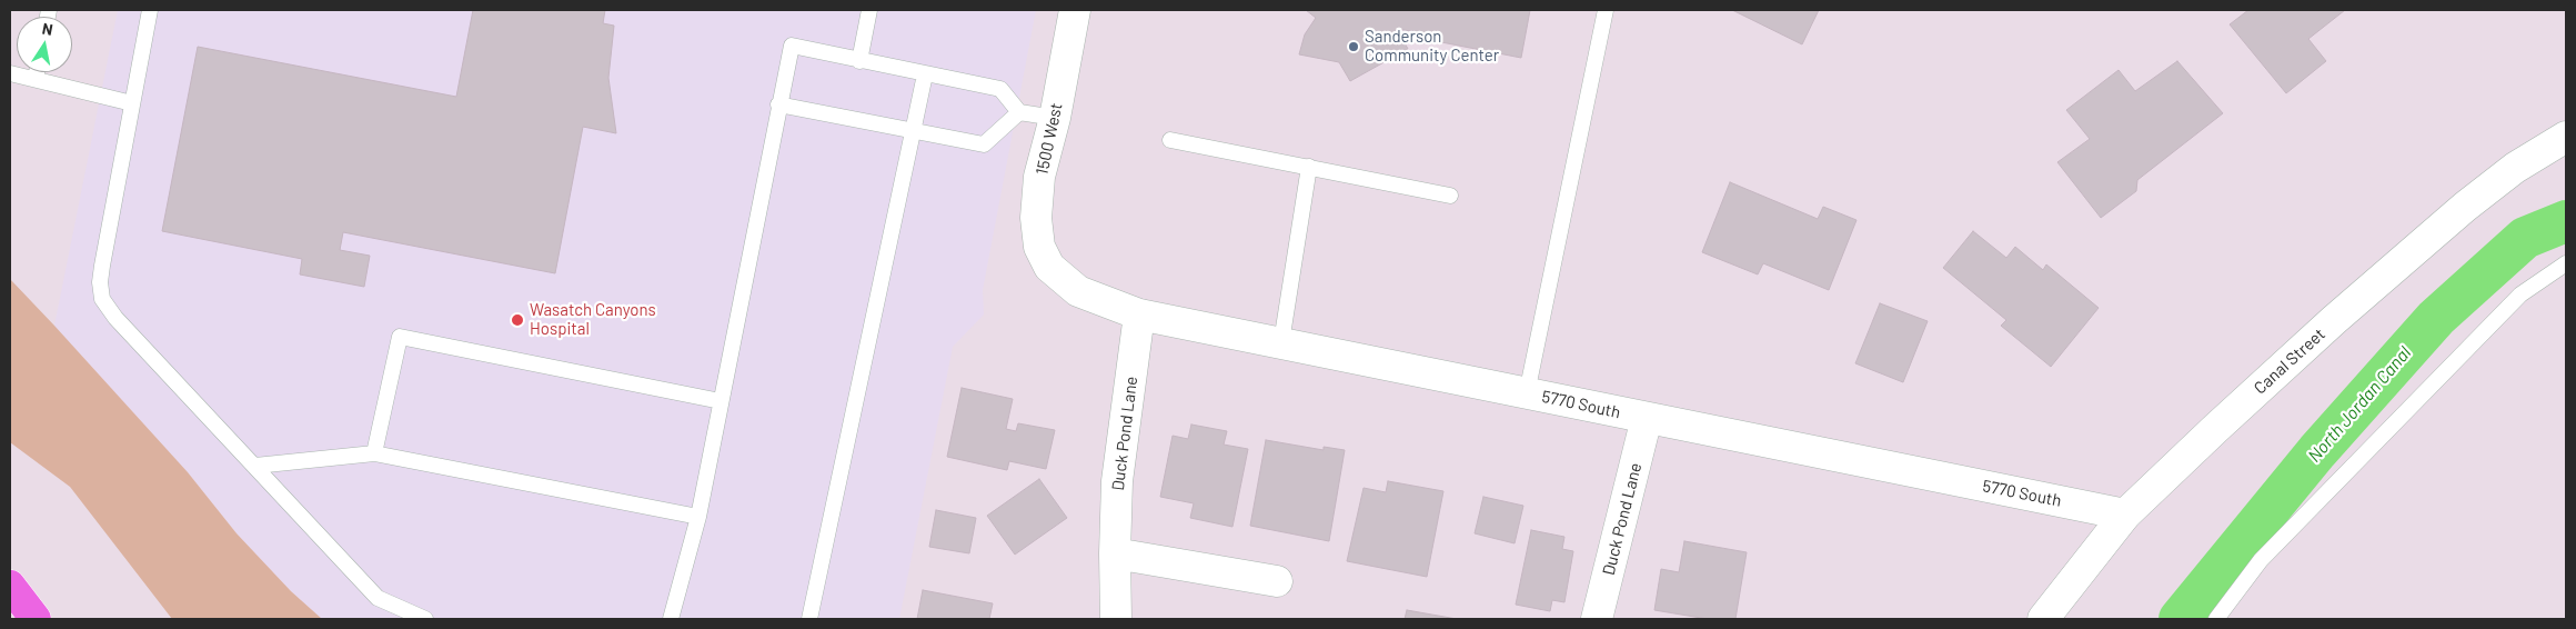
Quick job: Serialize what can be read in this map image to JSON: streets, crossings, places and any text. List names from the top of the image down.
{
  "streets": {
    "street": [
      "1500 West",
      "Canal Street",
      "5770 South",
      "Duck Pond Lane"
    ]
  },
  "crossings": [
    ["1500 West", "5770 South"],
    ["Canal Street", "5770 South"],
    ["5770 South", "Duck Pond Lane"]
  ],
  "water": ["North Jordan Canal"],
  "places": ["Sanderson Community Center", "Wasatch Canyons Hospital"],
  "north": "top"
}
